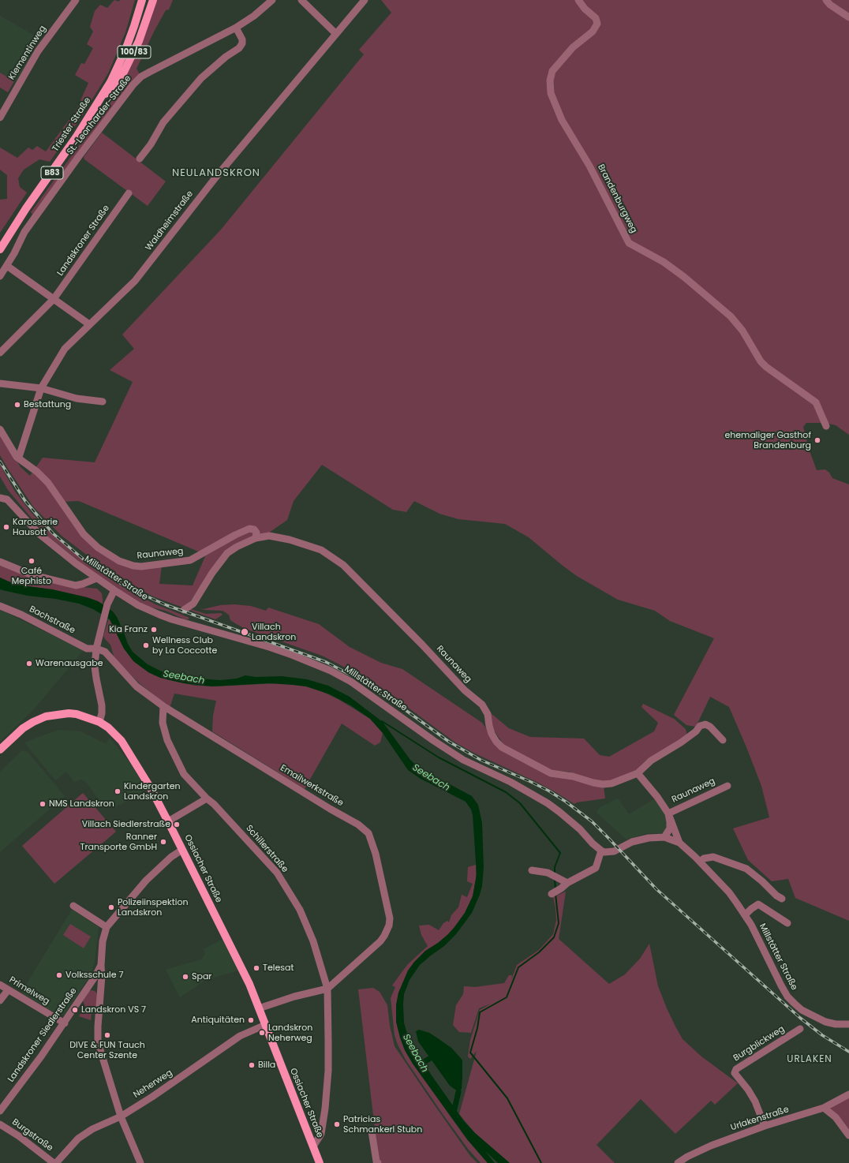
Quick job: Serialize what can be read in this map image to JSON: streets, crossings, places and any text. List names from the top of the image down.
{
  "streets": {
    "main road": [
      "100/83",
      "Triester Straße",
      "B83",
      "Ossiacher Straße"
    ],
    "street": [
      "Klementinweg",
      "St.-Leonharder-Straße",
      "Brandenburgweg",
      "Waldheimstraße",
      "Landskroner Straße",
      "Raunaweg",
      "Millstätter Straße",
      "Bachstraße",
      "Emailwerkstraße",
      "Schillerstraße",
      "Primelweg",
      "Landskroner Siedlerstraße",
      "Burgblickweg",
      "Neherweg",
      "Urlakenstraße",
      "Burgstraße"
    ]
  },
  "crossings": [
    ["100/83", "Triester Straße"],
    ["Waldheimstraße", "Raunaweg"],
    ["Raunaweg", "Millstätter Straße"],
    ["Bachstraße", "Emailwerkstraße"],
    ["Emailwerkstraße", "Schillerstraße"],
    ["Emailwerkstraße", "Ossiacher Straße"],
    ["Ossiacher Straße", "Landskroner Siedlerstraße"],
    ["Ossiacher Straße", "Neherweg"],
    ["Primelweg", "Landskroner Siedlerstraße"],
    ["Burgblickweg", "Urlakenstraße"],
    ["Neherweg", "Burgstraße"]
  ],
  "districts": ["NEULANDSKRON", "URLAKEN"],
  "water": ["Seebach"],
  "places": [
    "Bestattung",
    "ehemaliger Gasthof Brandenburg",
    "Karosserie Hausott",
    "Café Mephisto",
    "Kia Franz",
    "Villach Landskron",
    "Wellness Club by La Coccotte",
    "Warenausgabe",
    "Kindergarten Landskron",
    "NMS Landskron",
    "Villach Siedlerstraße",
    "Ranner Transporte GmbH",
    "Polizeiinspektion Landskron",
    "Telesat",
    "Volksschule 7",
    "Spar",
    "Landskron VS 7",
    "Antiquitäten",
    "Landskron Neherweg",
    "DIVE & FUN Tauch Center Szente",
    "Billa",
    "Patricias Schmankerl Stubn"
  ]
}
